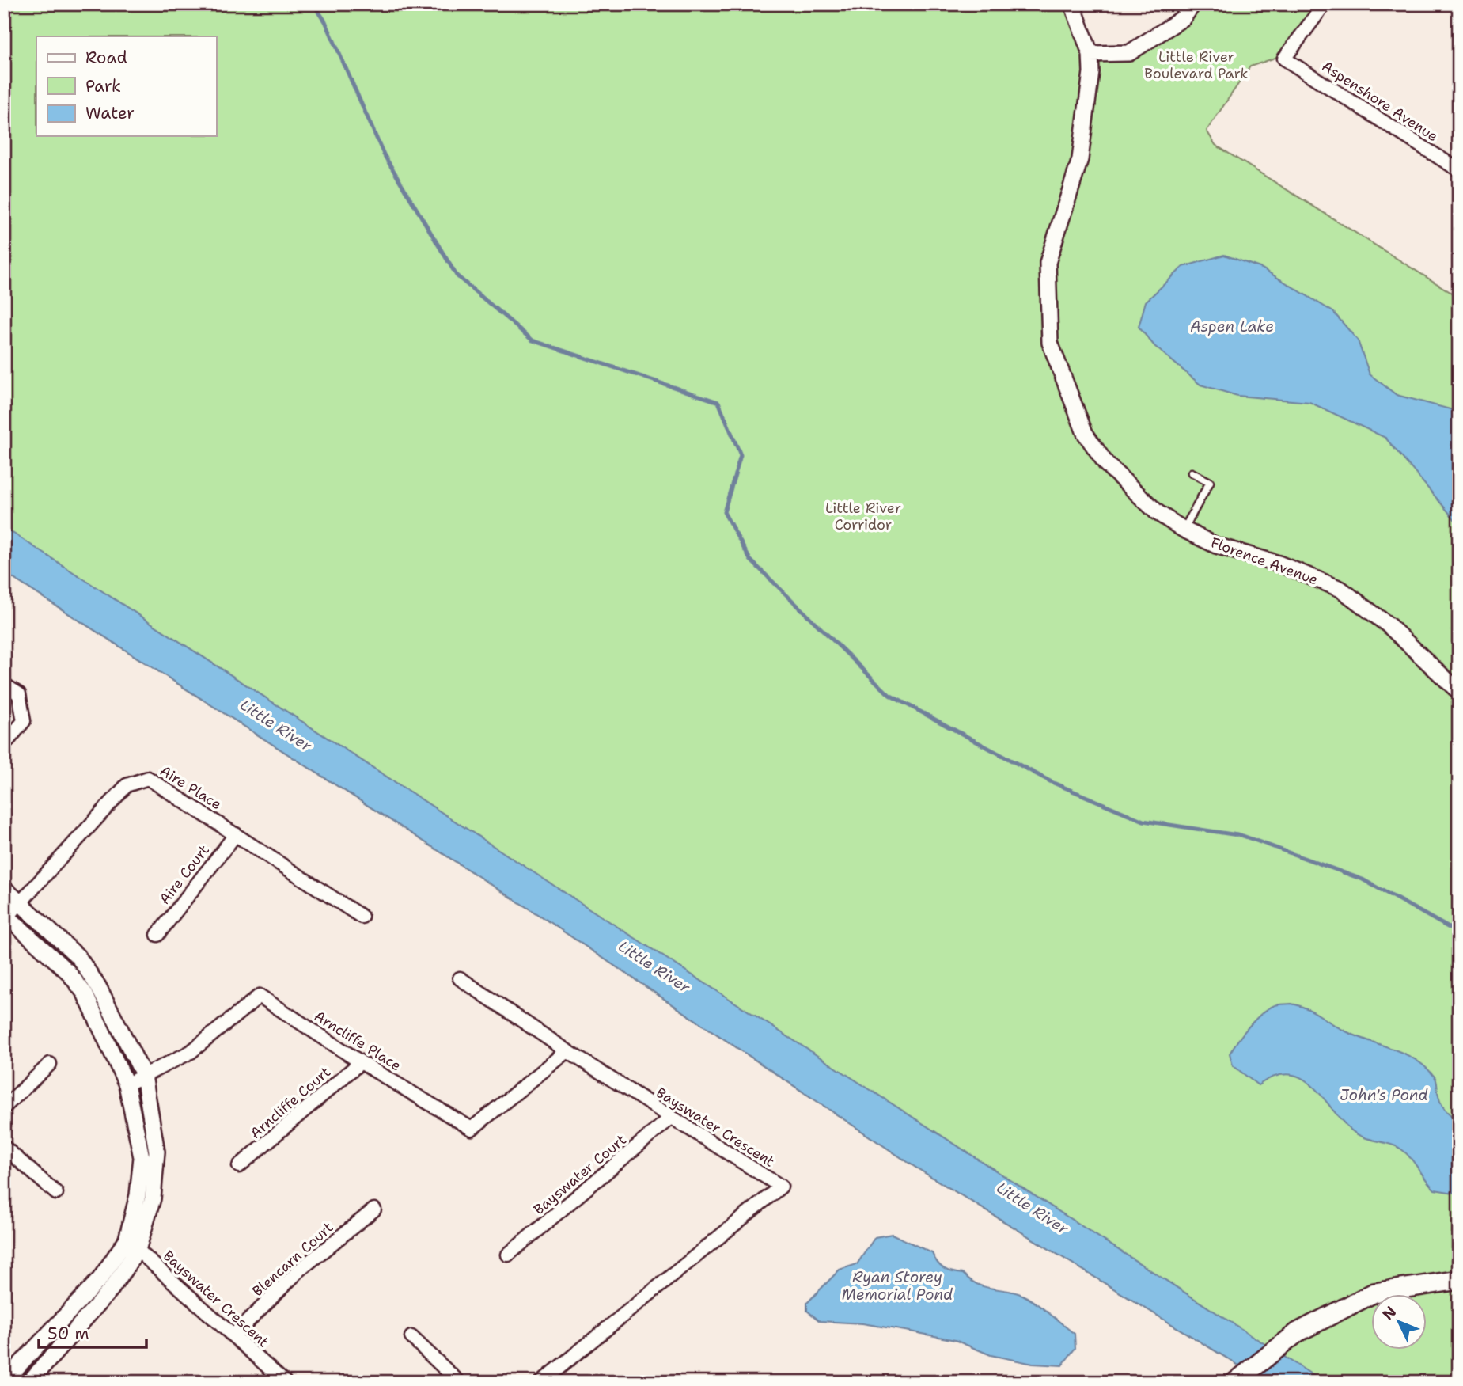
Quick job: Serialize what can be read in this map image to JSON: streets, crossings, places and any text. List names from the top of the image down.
{
  "streets": {
    "street": [
      "Aspenshore Avenue",
      "Florence Avenue",
      "Aire Place",
      "Aire Court",
      "Arncliffe Place",
      "Arncliffe Court",
      "Bayswater Crescent",
      "Bayswater Court",
      "Blencarn Court"
    ]
  },
  "crossings": [
    ["Aire Place", "Aire Court"],
    ["Arncliffe Place", "Arncliffe Court"],
    ["Arncliffe Place", "Bayswater Crescent"],
    ["Bayswater Crescent", "Bayswater Court"],
    ["Bayswater Crescent", "Blencarn Court"]
  ],
  "water": [
    "Aspen Lake",
    "Little River",
    "John's Pond",
    "Ryan Storey Memorial Pond"
  ],
  "parks": ["Little River Boulevard Park", "Little River Corridor"],
  "legend": ["Road", "Park", "Water"],
  "scale_bar": "50 m",
  "north": "top left"
}
